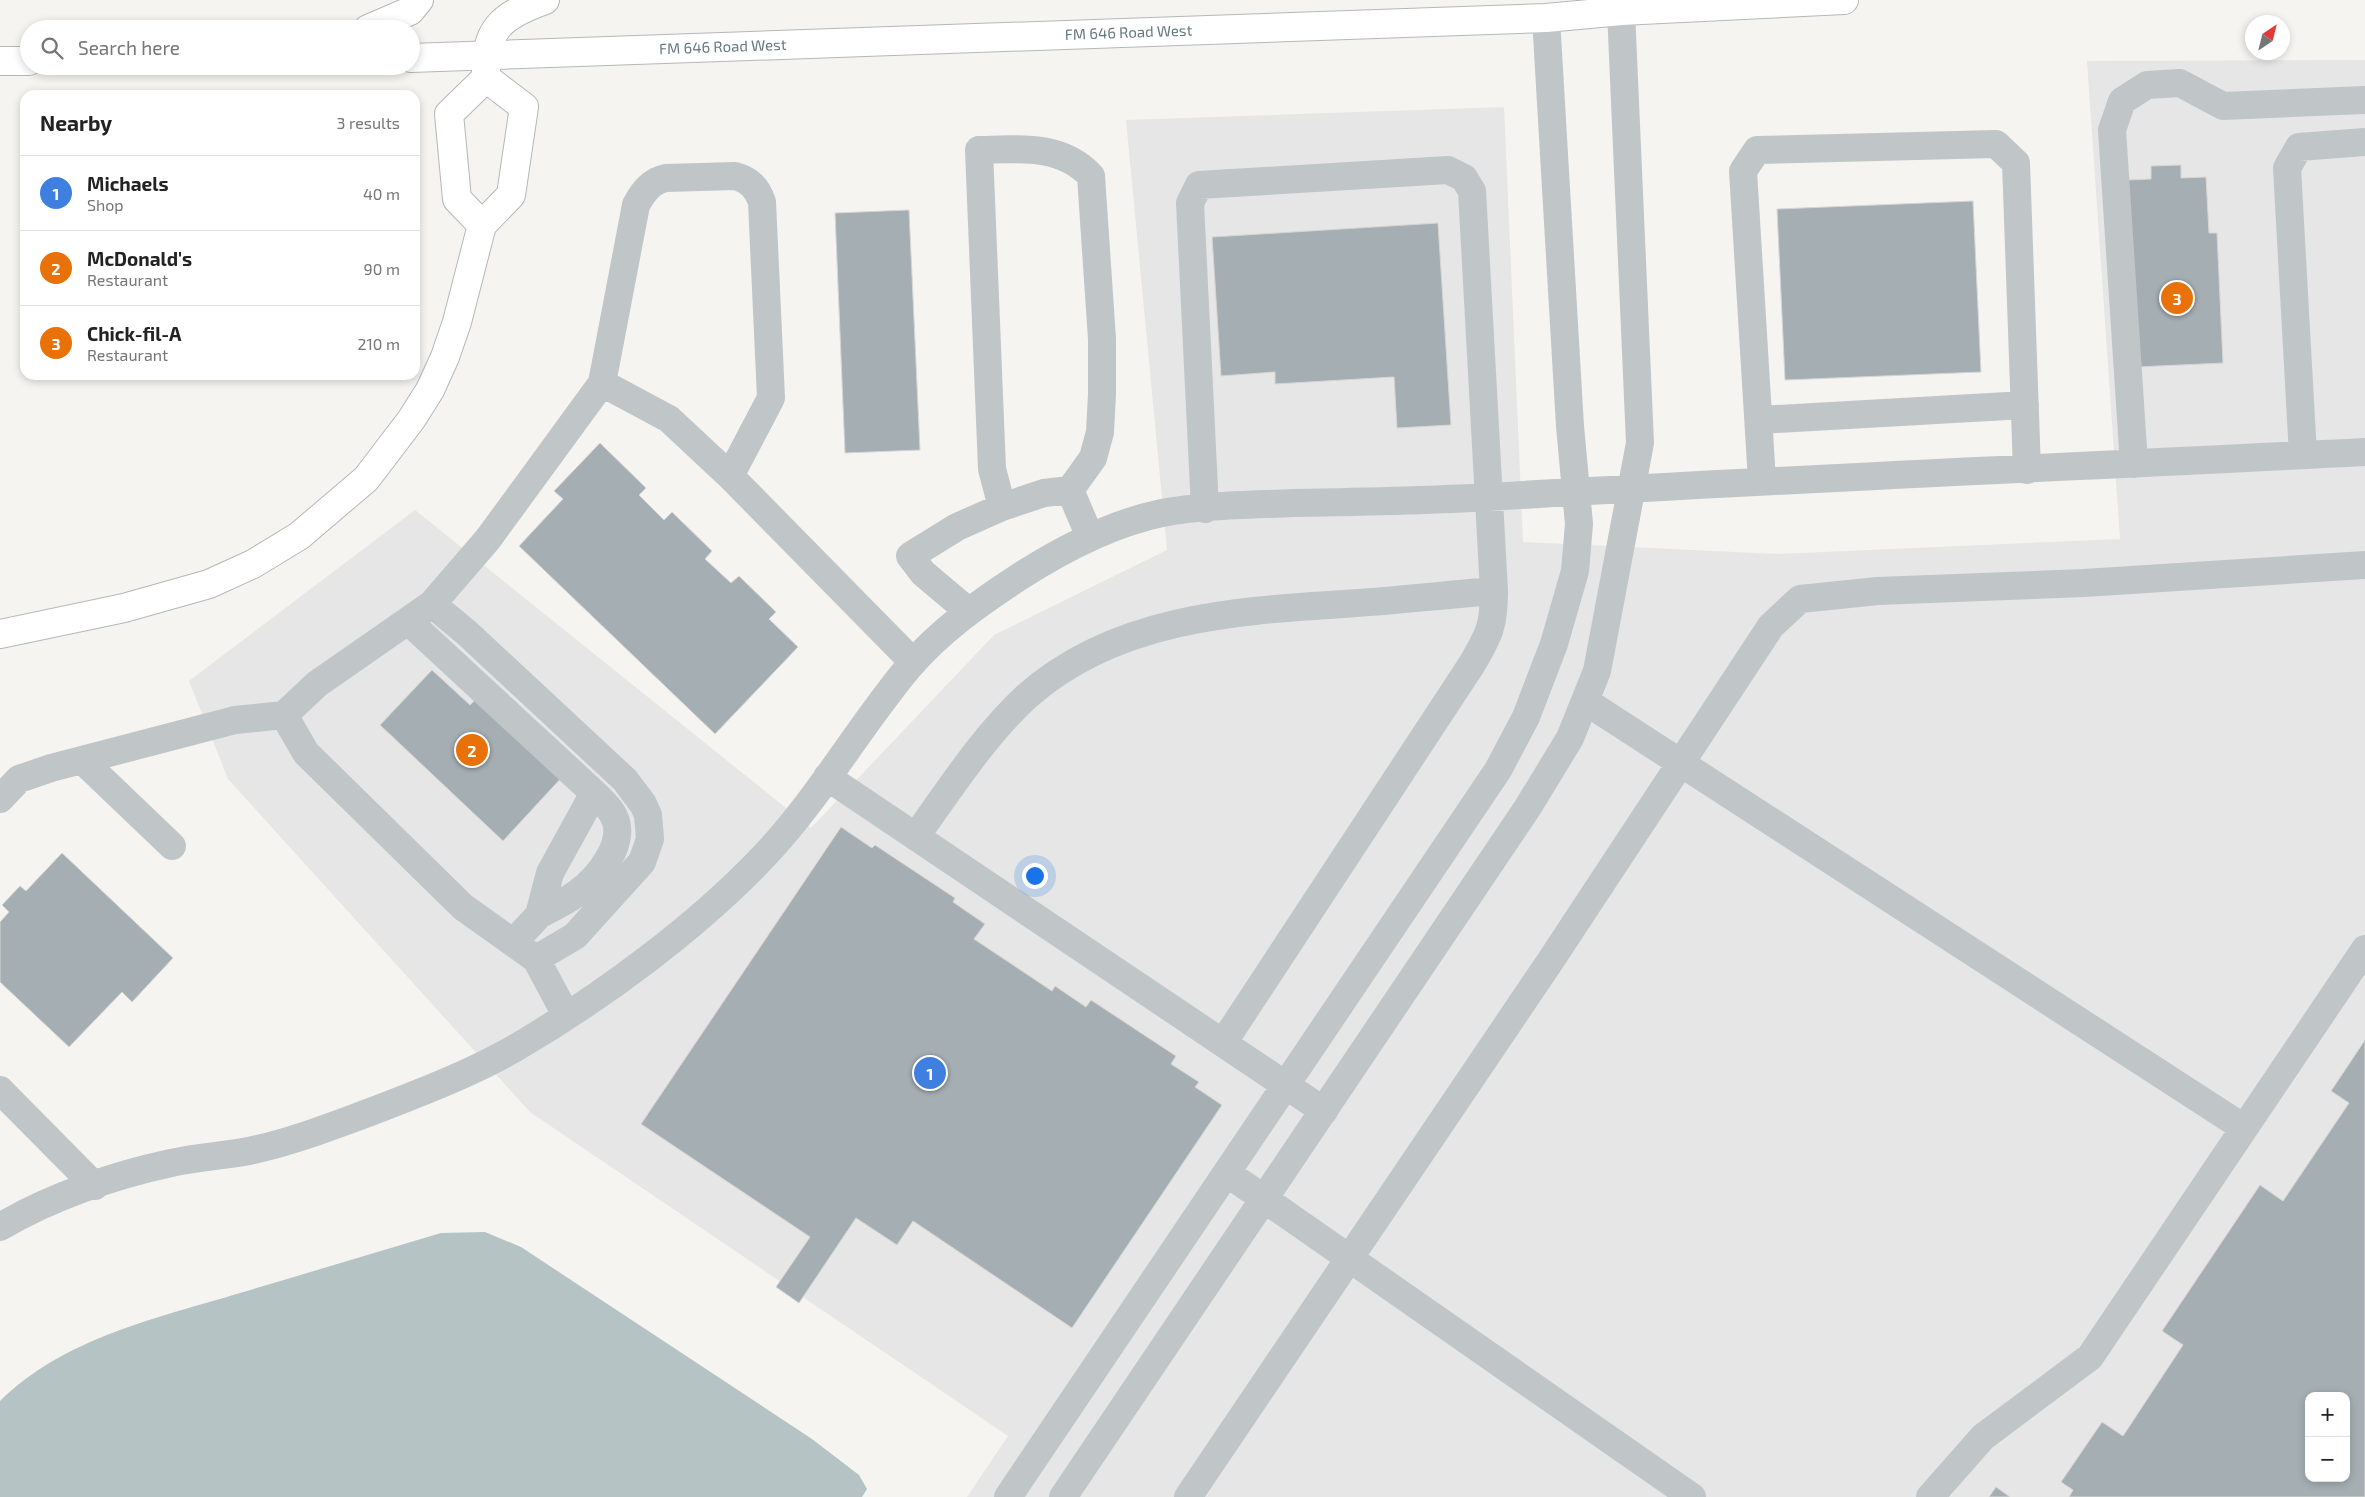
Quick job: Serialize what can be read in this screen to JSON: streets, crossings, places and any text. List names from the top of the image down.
{
  "streets": {
    "main road": ["FM 646 Road West"]
  },
  "north": "top right",
  "page": {
    "search": "Search here",
    "heading": ["Nearby", "3 results"],
    "list": [
      {
        "mark": "1",
        "name": "Michaels",
        "note": "Shop",
        "value": "40 m"
      },
      {
        "mark": "2",
        "name": "McDonald's",
        "note": "Restaurant",
        "value": "90 m"
      },
      {
        "mark": "3",
        "name": "Chick-fil-A",
        "note": "Restaurant",
        "value": "210 m"
      }
    ],
    "pins": ["3", "2", "1"],
    "map_buttons": ["+", "−"]
  }
}
